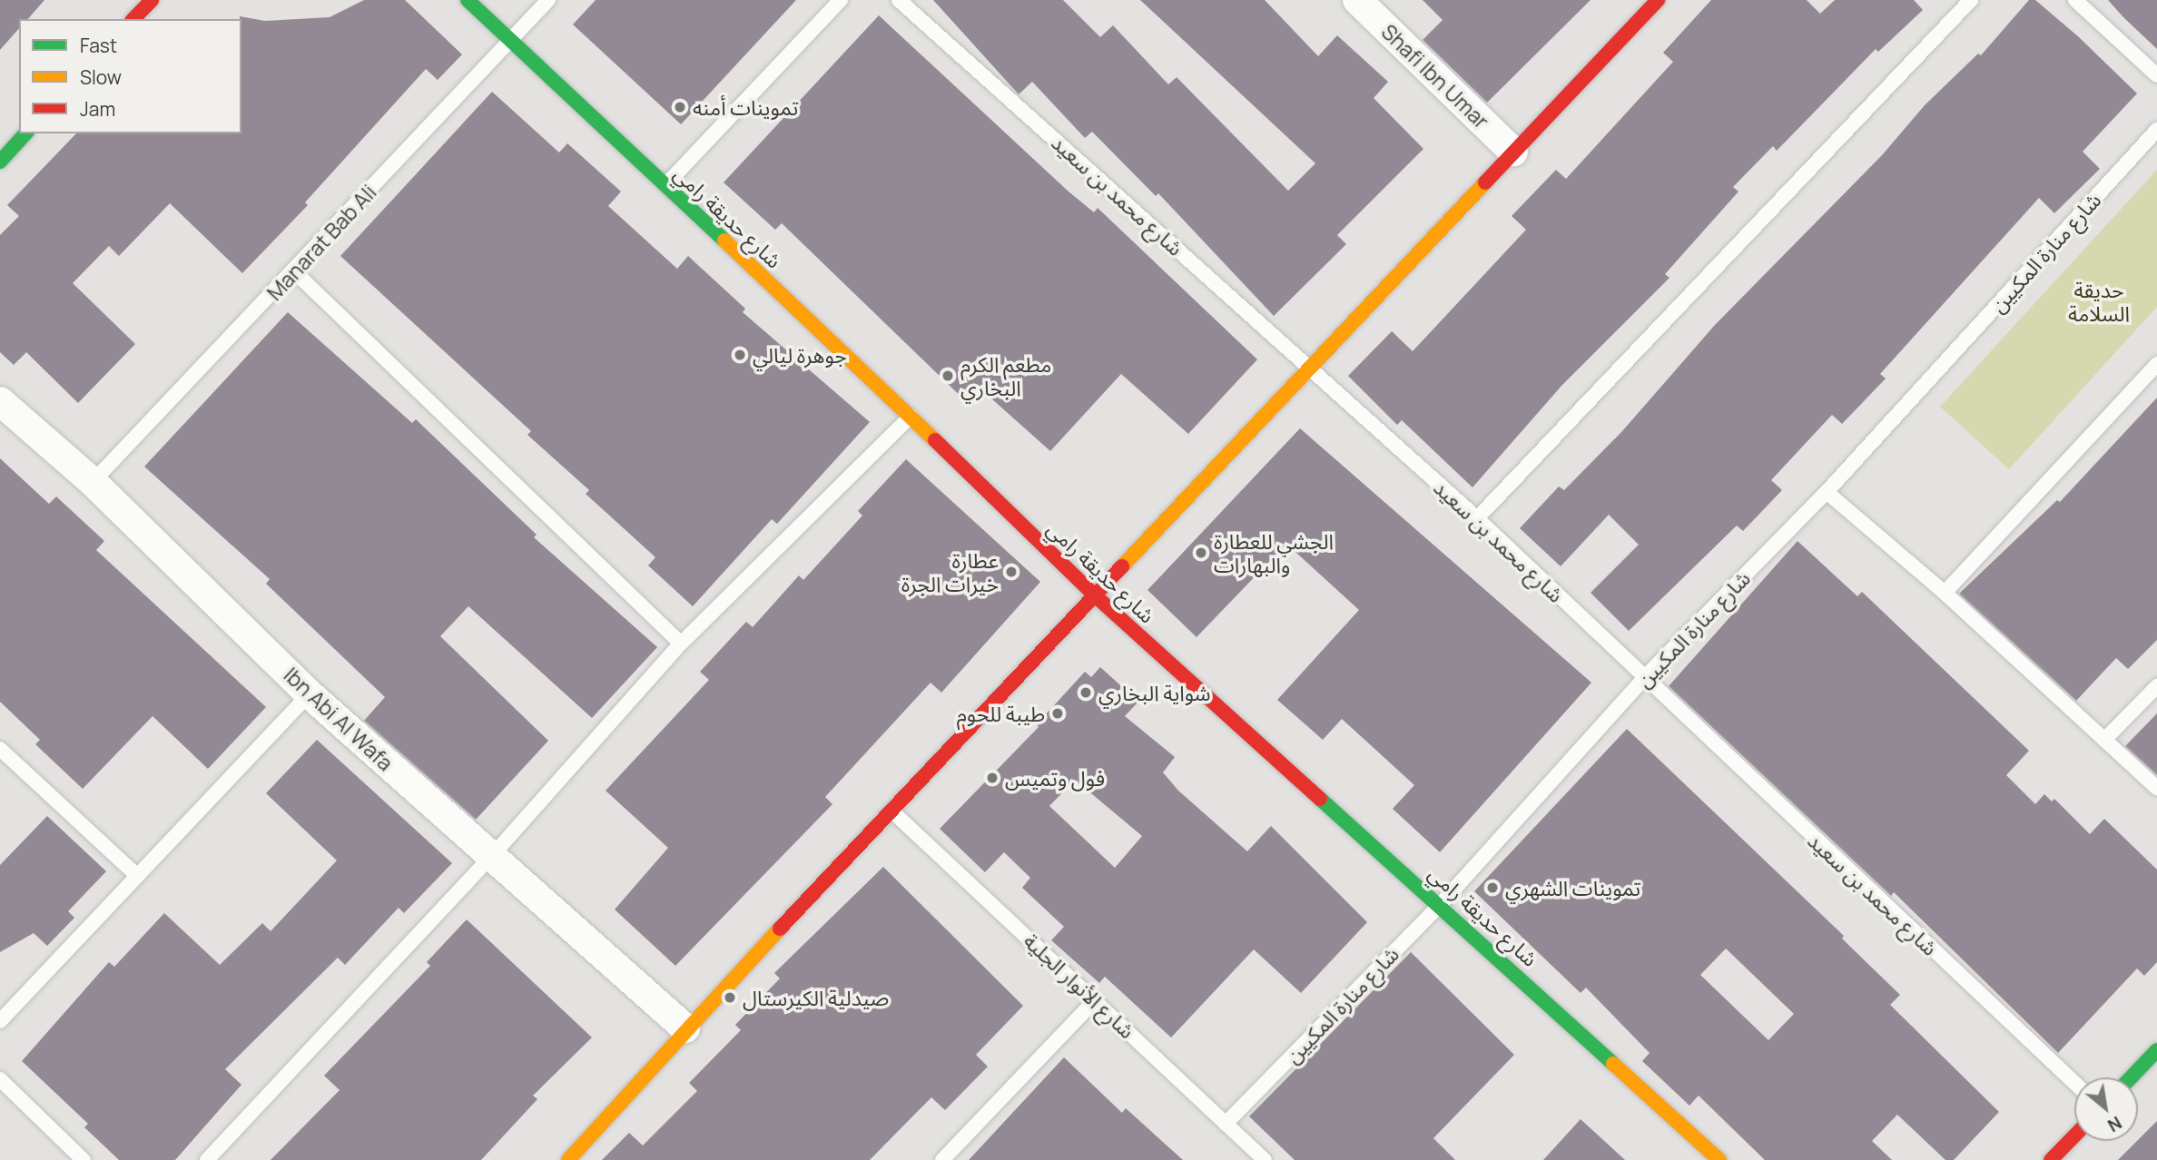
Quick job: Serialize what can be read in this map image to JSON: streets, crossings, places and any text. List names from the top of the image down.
{
  "streets": {
    "street": ["Shafi Ibn Umar", "شارع حديقة رامي", "Ibn Abi Al Wafa"],
    "lane": [
      "شارع محمد بن سعيد",
      "Manarat Bab Ali",
      "شارع منارة المكيين",
      "شارع الأنوار الجلية"
    ]
  },
  "crossings": [
    ["شارع محمد بن سعيد", "شارع منارة المكيين"],
    ["شارع حديقة رامي", "Manarat Bab Ali"],
    ["شارع حديقة رامي", "شارع منارة المكيين"],
    ["Manarat Bab Ali", "Ibn Abi Al Wafa"],
    ["شارع منارة المكيين", "شارع الأنوار الجلية"]
  ],
  "parks": ["حديقة السلامة"],
  "places": [
    "تموينات أمنه",
    "جوهرة ليالي",
    "مطعم الكرم البخاري",
    "الجشي للعطارة والبهارات",
    "عطارة خيرات الجرة",
    "شواية البخاري",
    "طيبة للحوم",
    "فول وتميس",
    "تموينات الشهري",
    "صيدلية الكيرستال"
  ],
  "legend": ["Fast", "Slow", "Jam"],
  "north": "bottom right"
}
